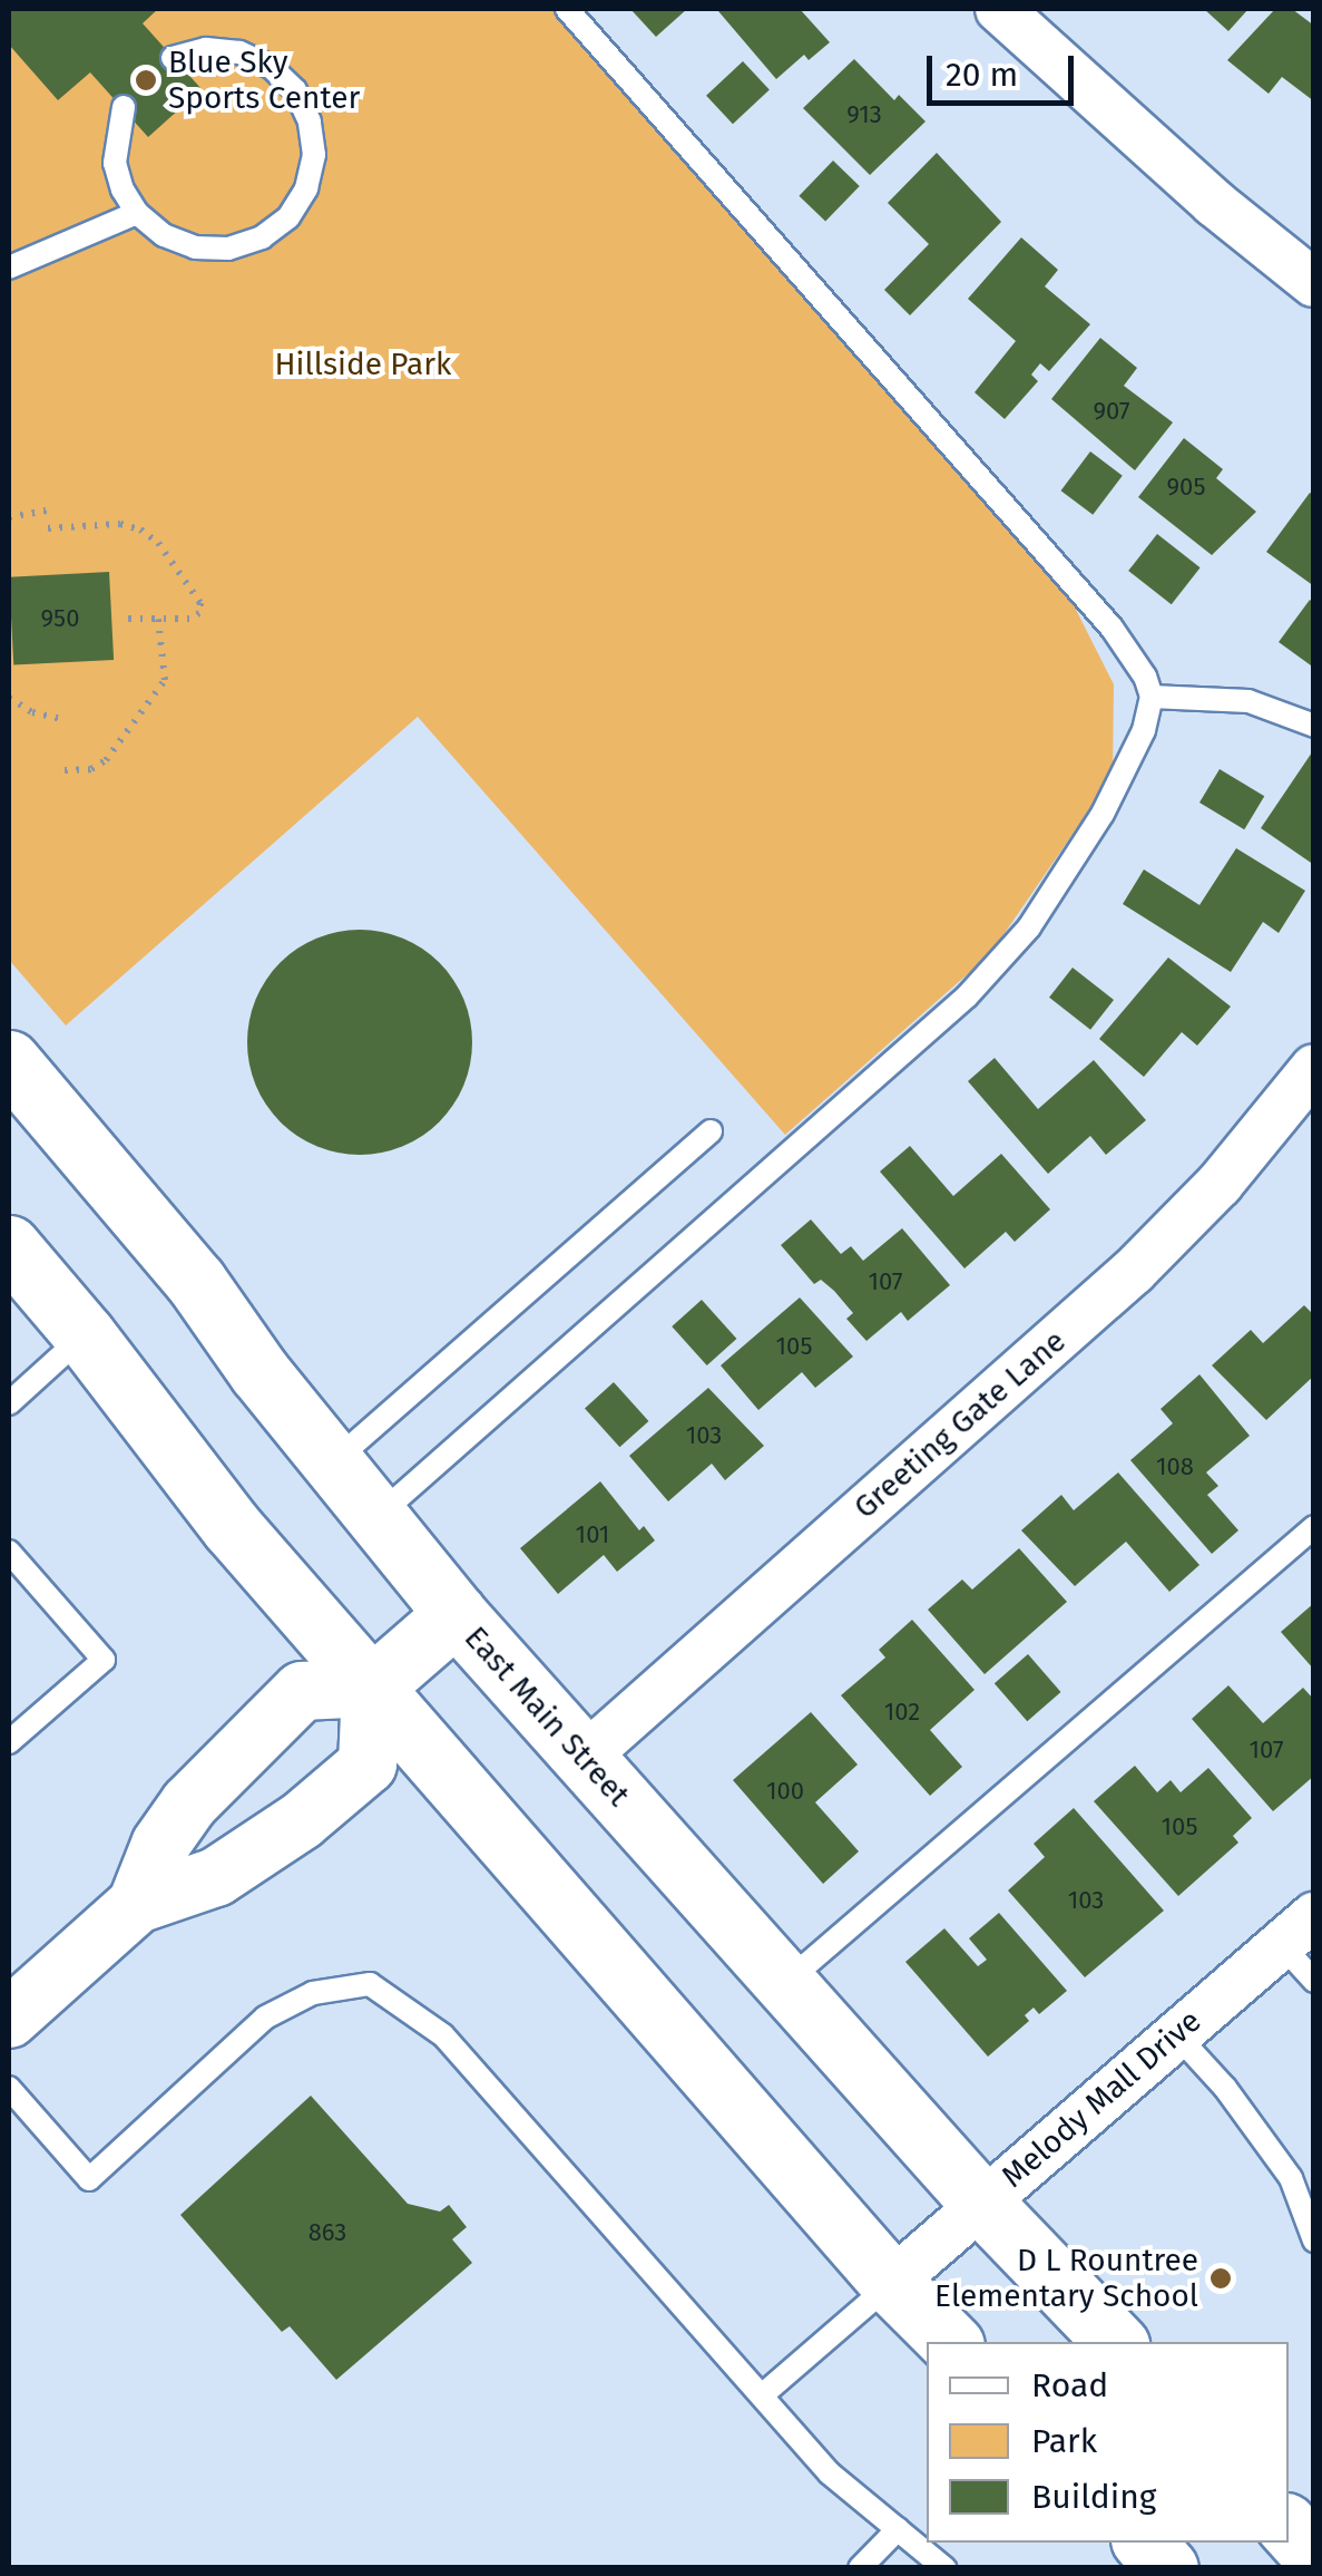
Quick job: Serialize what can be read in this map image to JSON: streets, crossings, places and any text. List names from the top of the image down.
{
  "streets": {
    "main road": ["East Main Street"],
    "street": ["Greeting Gate Lane", "Melody Mall Drive"]
  },
  "crossings": [
    ["Greeting Gate Lane", "East Main Street"],
    ["East Main Street", "Melody Mall Drive"]
  ],
  "parks": ["Hillside Park"],
  "places": ["Blue Sky Sports Center", "D L Rountree Elementary School"],
  "house_numbers": [
    "913",
    "907",
    "905",
    "950",
    "107",
    "105",
    "103",
    "108",
    "101",
    "102",
    "107",
    "100",
    "105",
    "103",
    "863"
  ],
  "legend": ["Road", "Park", "Building"],
  "scale_bar": "20 m"
}
